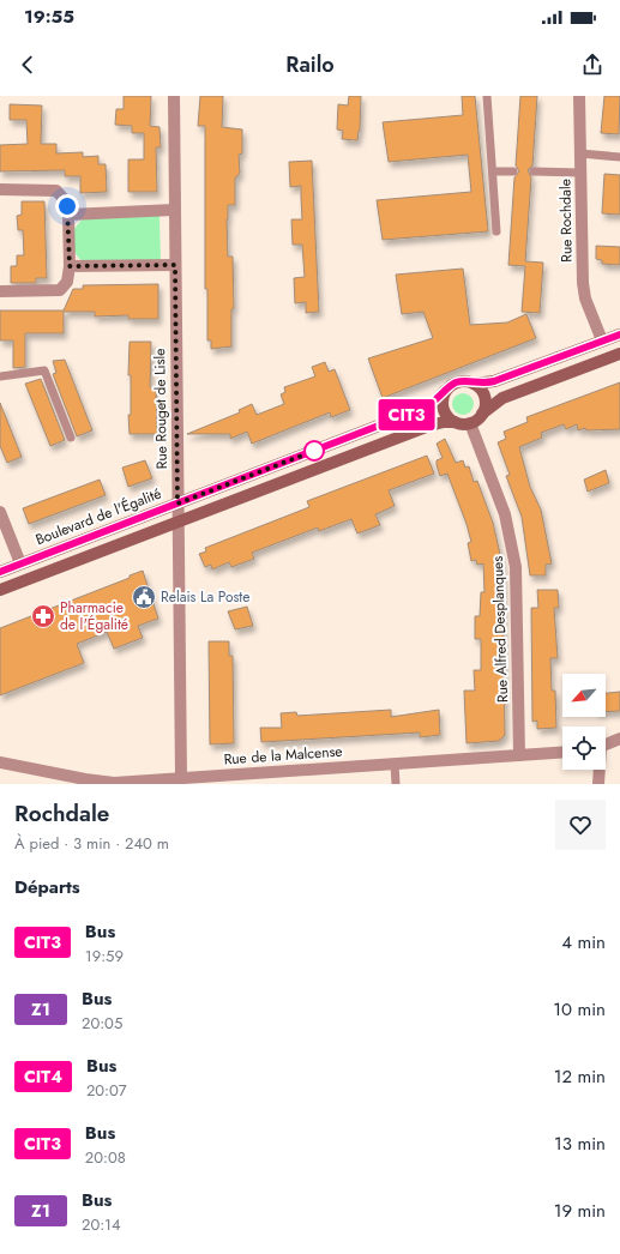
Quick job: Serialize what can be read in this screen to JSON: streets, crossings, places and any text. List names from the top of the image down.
{
  "streets": {
    "main road": ["Boulevard de l'Égalité"],
    "street": [
      "Rue Rochdale",
      "Rue Rouget de Lisle",
      "Rue Alfred Desplanques",
      "Rue de la Malcense"
    ]
  },
  "crossings": [
    ["Rue Rouget de Lisle", "Boulevard de l'Égalité"],
    ["Rue Rouget de Lisle", "Rue de la Malcense"],
    ["Boulevard de l'Égalité", "Rue Alfred Desplanques"],
    ["Rue Alfred Desplanques", "Rue de la Malcense"]
  ],
  "places": {
    "public building": ["Relais La Poste"],
    "pharmacy": ["Pharmacie de l'Égalité"]
  },
  "lines": ["bus line CIT3"],
  "north": "bottom left",
  "page": {
    "status": "19:55",
    "header": "Railo",
    "on_map": "CIT3",
    "heading": [
      ["Rochdale", "À pied · 3 min · 240 m"],
      "Départs"
    ],
    "list": [
      {
        "mark": "CIT3",
        "name": "Bus",
        "note": "19:59",
        "value": "4 min"
      },
      {
        "mark": "Z1",
        "name": "Bus",
        "note": "20:05",
        "value": "10 min"
      },
      {
        "mark": "CIT4",
        "name": "Bus",
        "note": "20:07",
        "value": "12 min"
      },
      {
        "mark": "CIT3",
        "name": "Bus",
        "note": "20:08",
        "value": "13 min"
      },
      {
        "mark": "Z1",
        "name": "Bus",
        "note": "20:14",
        "value": "19 min"
      }
    ]
  }
}
